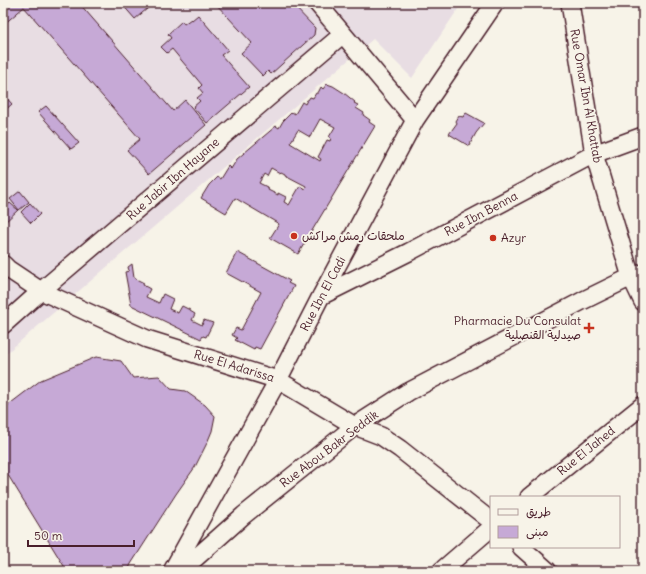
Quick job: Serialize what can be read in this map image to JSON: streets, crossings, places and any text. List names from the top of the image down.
{
  "streets": {
    "street": [
      "Rue Omar Ibn Al Khattab",
      "Rue Jabir Ibn Hayane",
      "Rue Ibn Benna",
      "Rue Ibn El Cadi",
      "Rue El Adarissa",
      "Rue Abou Bakr Seddik",
      "Rue El Jahed"
    ]
  },
  "crossings": [
    ["Rue Omar Ibn Al Khattab", "Rue Ibn Benna"],
    ["Rue Omar Ibn Al Khattab", "Rue Abou Bakr Seddik"],
    ["Rue Jabir Ibn Hayane", "Rue El Adarissa"],
    ["Rue Ibn Benna", "Rue Ibn El Cadi"],
    ["Rue Ibn El Cadi", "Rue El Adarissa"],
    ["Rue El Adarissa", "Rue Abou Bakr Seddik"]
  ],
  "places": {
    "other": ["ملحقات رمش مراكش", "Azyr"],
    "health": ["Pharmacie Du Consulat صيدلية القنصلية"]
  },
  "legend": ["طريق", "مبنى"],
  "scale_bar": "50 m"
}
